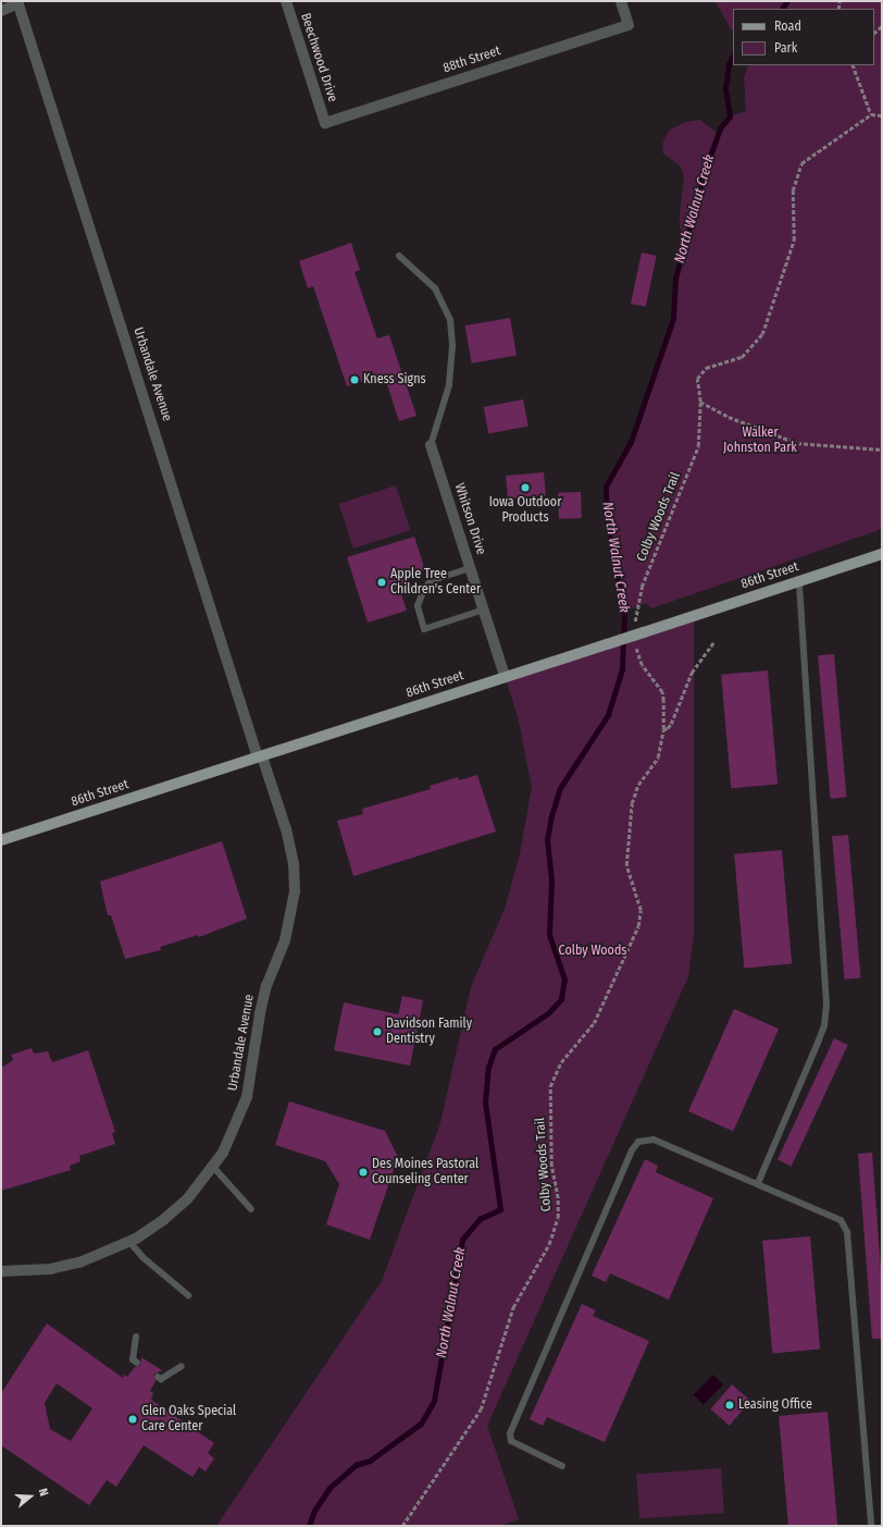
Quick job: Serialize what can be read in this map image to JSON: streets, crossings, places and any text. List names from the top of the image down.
{
  "streets": {
    "main road": ["86th Street"],
    "street": [
      "Beechwood Drive",
      "88th Street",
      "Urbandale Avenue",
      "Whitson Drive"
    ],
    "path": ["Colby Woods Trail"]
  },
  "crossings": [
    ["Beechwood Drive", "88th Street"],
    ["Urbandale Avenue", "86th Street"],
    ["Colby Woods Trail", "86th Street"],
    ["Whitson Drive", "86th Street"]
  ],
  "water": ["North Walnut Creek"],
  "parks": ["Walker Johnston Park", "Colby Woods"],
  "places": [
    "Kness Signs",
    "Iowa Outdoor Products",
    "Apple Tree Children's Center",
    "Davidson Family Dentistry",
    "Des Moines Pastoral Counseling Center",
    "Leasing Office",
    "Glen Oaks Special Care Center"
  ],
  "legend": ["Road", "Park"],
  "north": "right"
}
